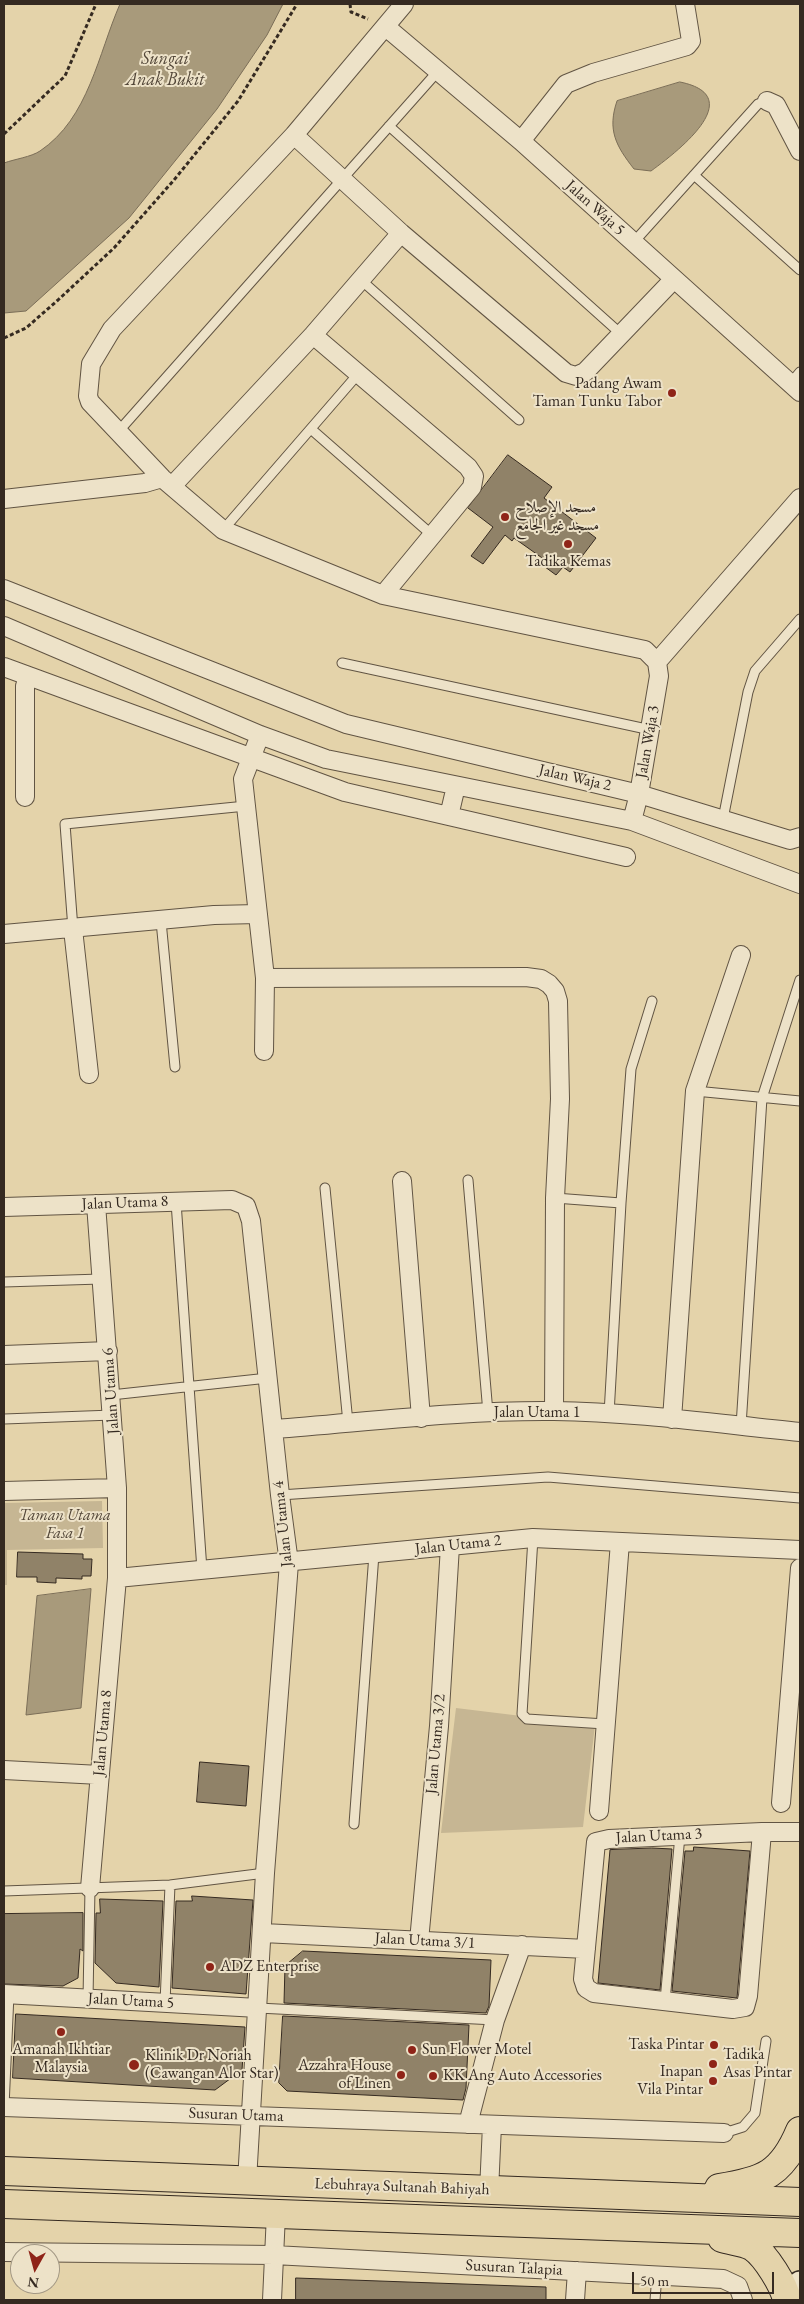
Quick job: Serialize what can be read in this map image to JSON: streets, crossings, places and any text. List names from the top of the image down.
{
  "streets": {
    "main road": ["Lebuhraya Sultanah Bahiyah"],
    "street": [
      "Jalan Waja 5",
      "Jalan Waja 3",
      "Jalan Waja 2",
      "Jalan Utama 8",
      "Jalan Utama 6",
      "Jalan Utama 1",
      "Jalan Utama 4",
      "Jalan Utama 2",
      "Jalan Utama 3/2",
      "Jalan Utama 3",
      "Jalan Utama 3/1",
      "Jalan Utama 5",
      "Susuran Utama",
      "Susuran Talapia"
    ]
  },
  "crossings": [
    ["Jalan Waja 3", "Jalan Waja 2"],
    ["Jalan Utama 8", "Jalan Utama 6"],
    ["Jalan Utama 8", "Jalan Utama 4"],
    ["Jalan Utama 8", "Jalan Utama 2"],
    ["Jalan Utama 6", "Jalan Utama 2"],
    ["Jalan Utama 1", "Jalan Utama 4"],
    ["Jalan Utama 4", "Jalan Utama 2"],
    ["Jalan Utama 4", "Jalan Utama 3/1"],
    ["Jalan Utama 4", "Jalan Utama 5"],
    ["Jalan Utama 4", "Susuran Utama"],
    ["Jalan Utama 4", "Lebuhraya Sultanah Bahiyah"],
    ["Jalan Utama 2", "Jalan Utama 3/2"],
    ["Jalan Utama 2", "Jalan Utama 3"],
    ["Jalan Utama 3/2", "Jalan Utama 3/1"],
    ["Jalan Utama 3", "Jalan Utama 3/1"]
  ],
  "water": ["Sungai Anak Bukit"],
  "parks": ["Taman Utama Fasa 1"],
  "places": [
    "Padang Awam Taman Tunku Tabor",
    "مسجد الإصلاح مسجد غير الجامع",
    "Tadika Kemas",
    "ADZ Enterprise",
    "Amanah Ikhtiar Malaysia",
    "Taska Pintar",
    "Sun Flower Motel",
    "Tadika Asas Pintar",
    "Klinik Dr Noriah (Cawangan Alor Star)",
    "Azzahra House of Linen",
    "KK Ang Auto Accessories",
    "Inapan Vila Pintar"
  ],
  "scale_bar": "50 m",
  "north": "bottom"
}
